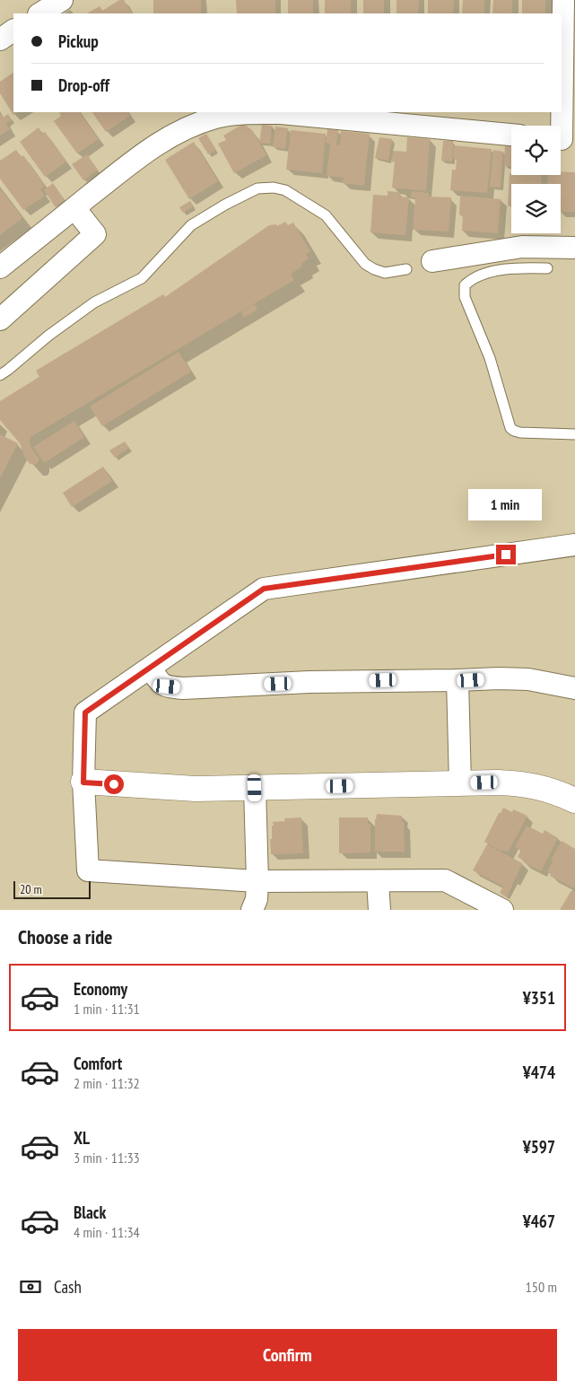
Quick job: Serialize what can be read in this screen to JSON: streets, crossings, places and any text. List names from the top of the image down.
{
  "scale_bar": "20 m",
  "page": {
    "banner": ["Pickup", "Drop-off"],
    "bubble": "1 min",
    "scale": "20 m",
    "heading": "Choose a ride",
    "list": [
      {
        "name": "Economy",
        "note": "1 min · 11:31",
        "value": "¥351"
      },
      {
        "name": "Comfort",
        "note": "2 min · 11:32",
        "value": "¥474"
      },
      {
        "name": "XL",
        "note": "3 min · 11:33",
        "value": "¥597"
      },
      {
        "name": "Black",
        "note": "4 min · 11:34",
        "value": "¥467"
      }
    ],
    "pay": ["Cash", "150 m"],
    "buttons": "Confirm"
  }
}
